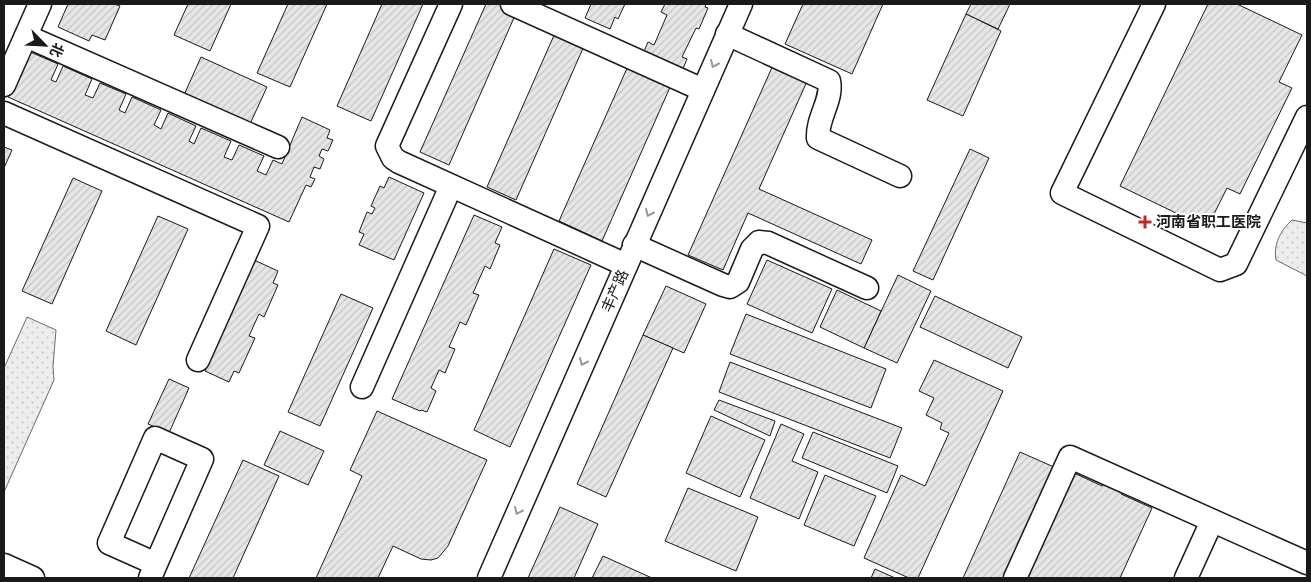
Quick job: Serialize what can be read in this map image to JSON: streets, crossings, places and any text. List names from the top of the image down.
{
  "streets": {
    "street": ["丰产路"]
  },
  "places": {
    "health": ["河南省职工医院"]
  },
  "north": "bottom right"
}
